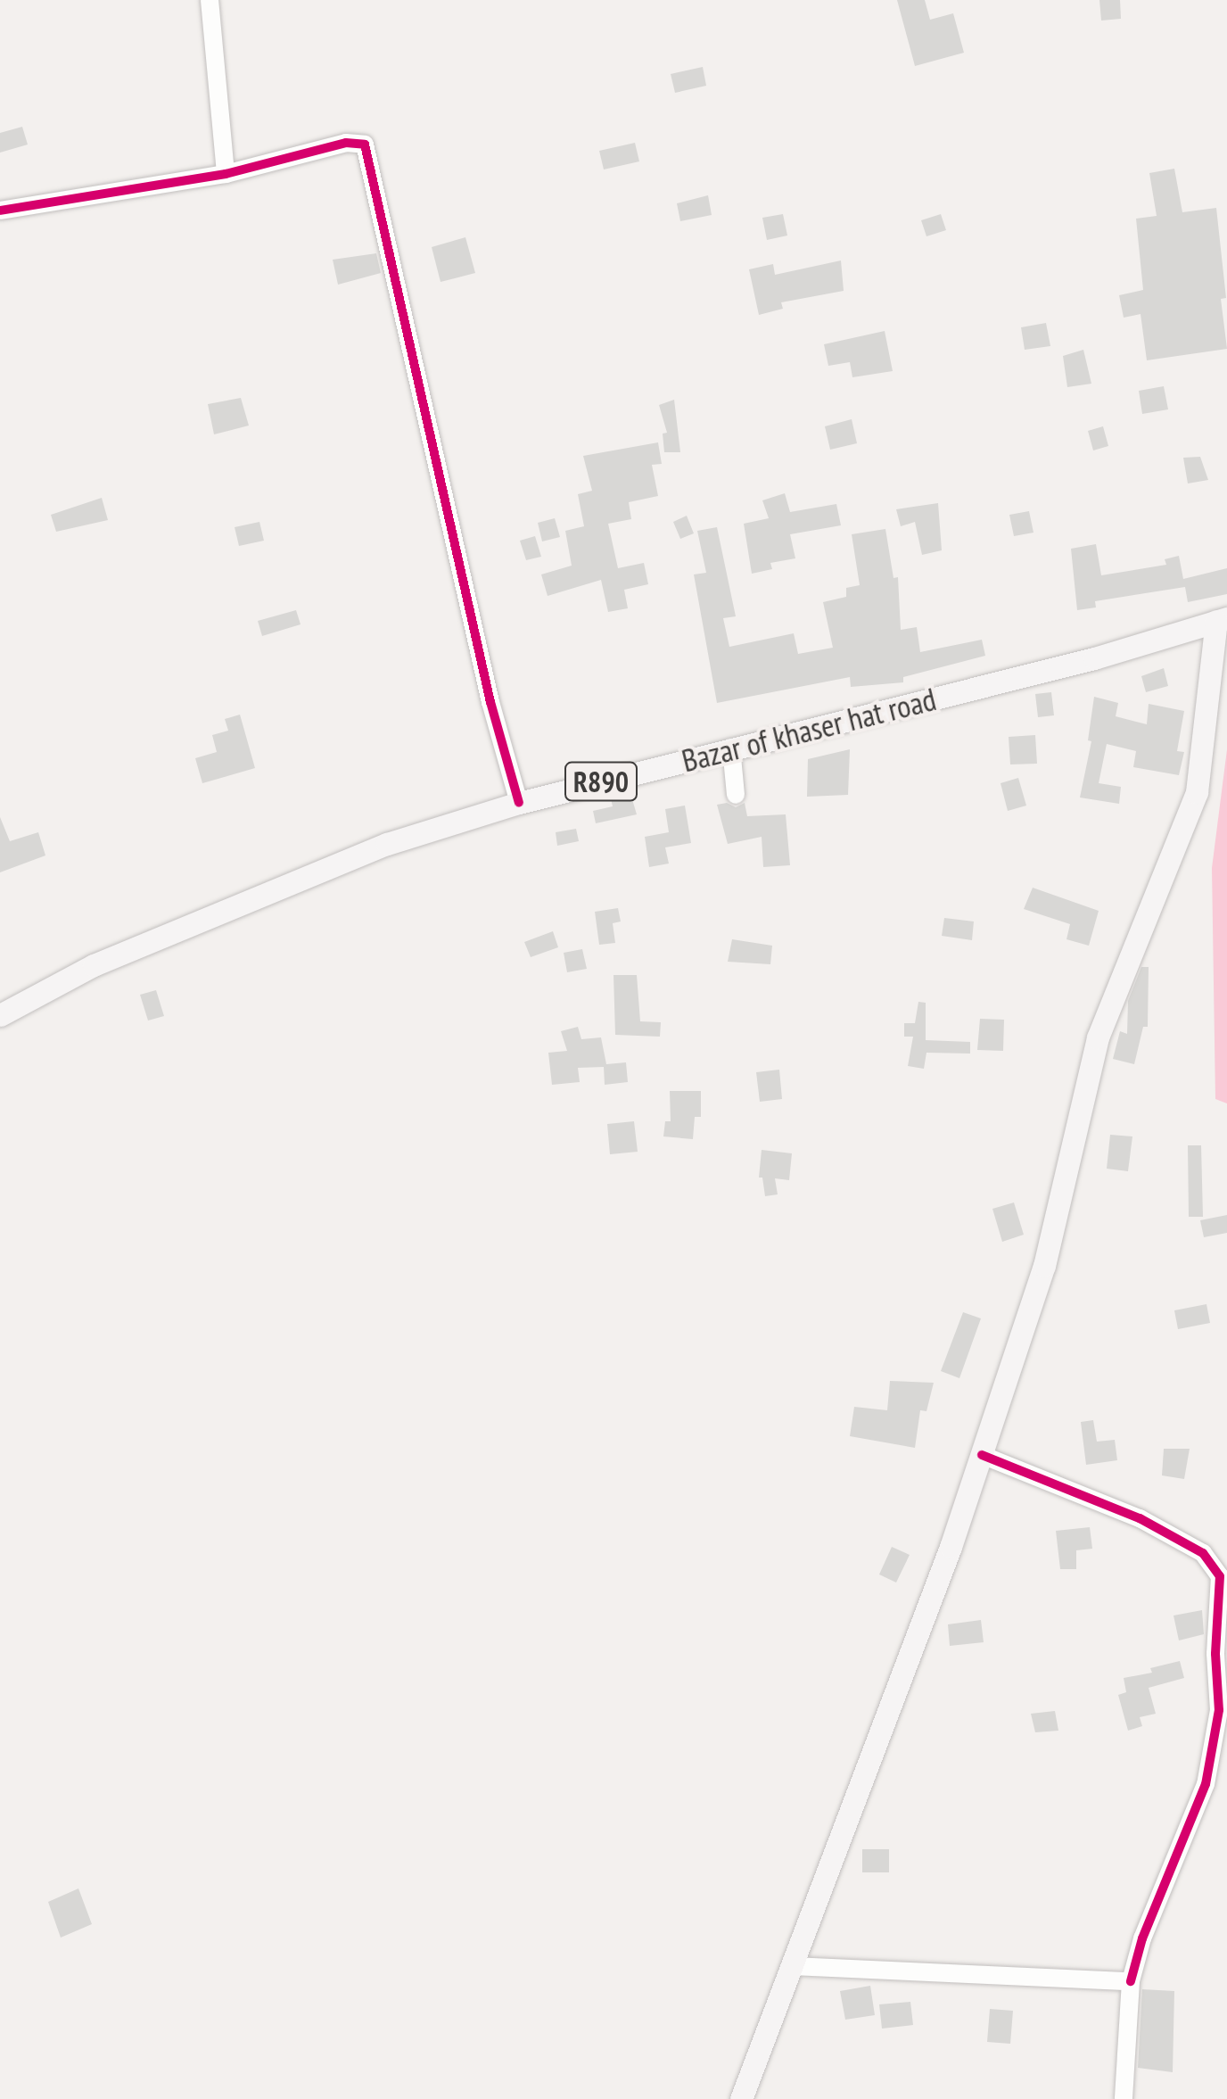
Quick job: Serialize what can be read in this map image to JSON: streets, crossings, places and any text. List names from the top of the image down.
{
  "streets": {
    "main road": ["Bazar of khaser hat road", "R890"]
  }
}
